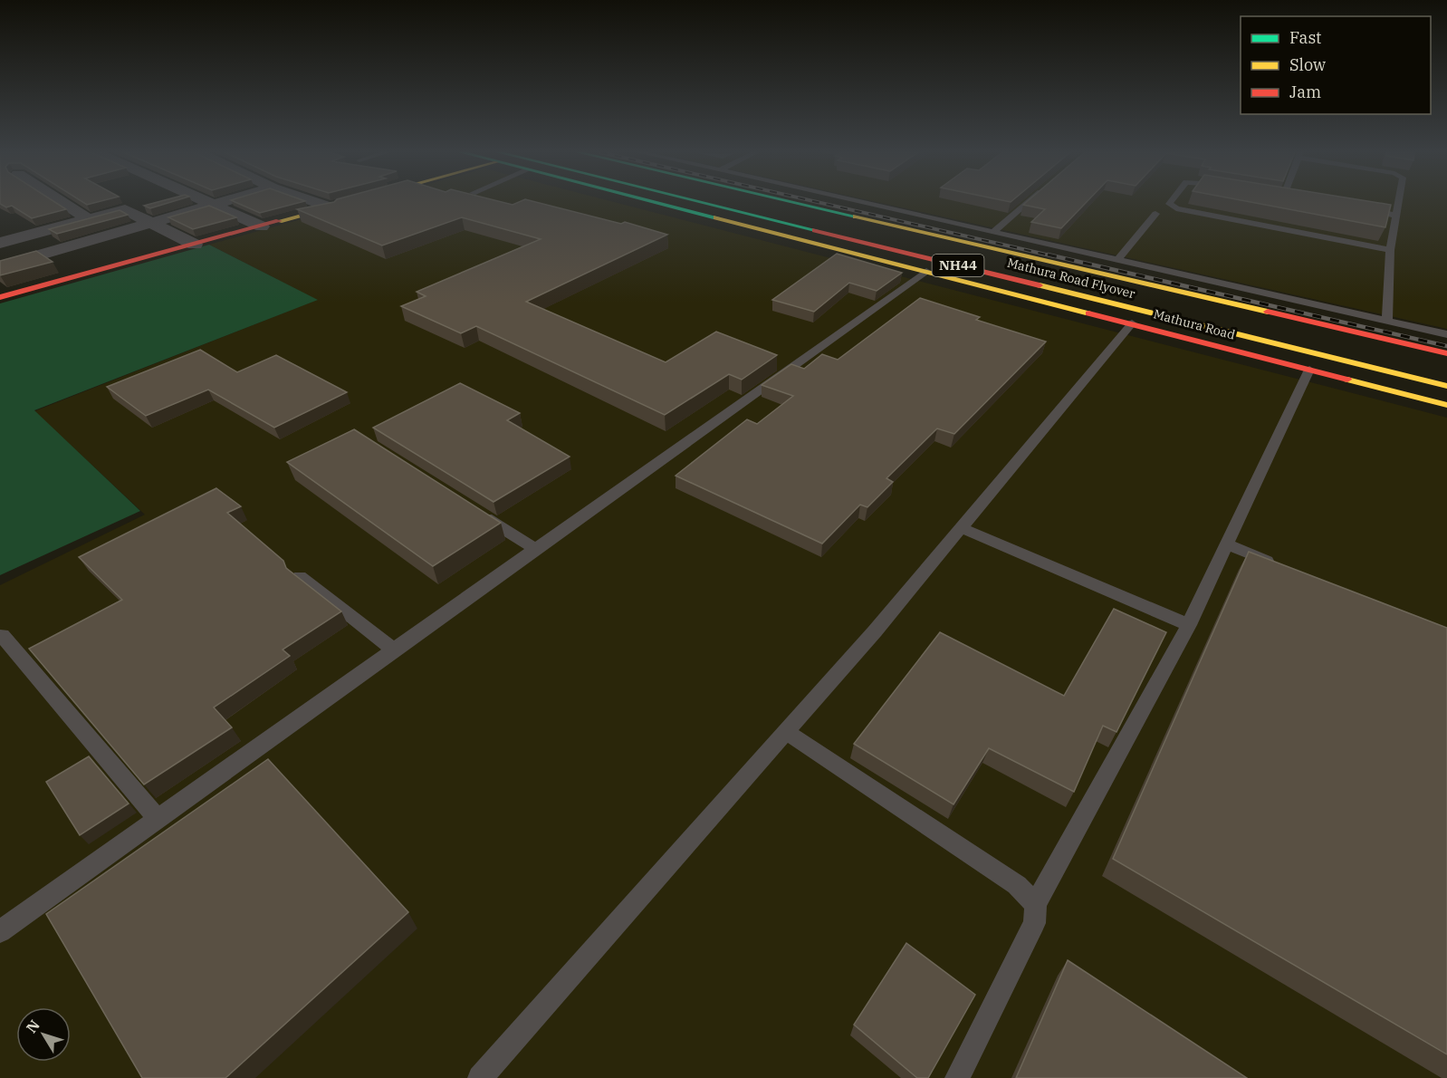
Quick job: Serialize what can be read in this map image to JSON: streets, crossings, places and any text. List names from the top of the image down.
{
  "streets": {
    "main road": ["NH44", "Mathura Road Flyover", "Mathura Road"]
  },
  "legend": ["Fast", "Slow", "Jam"],
  "north": "top left"
}
